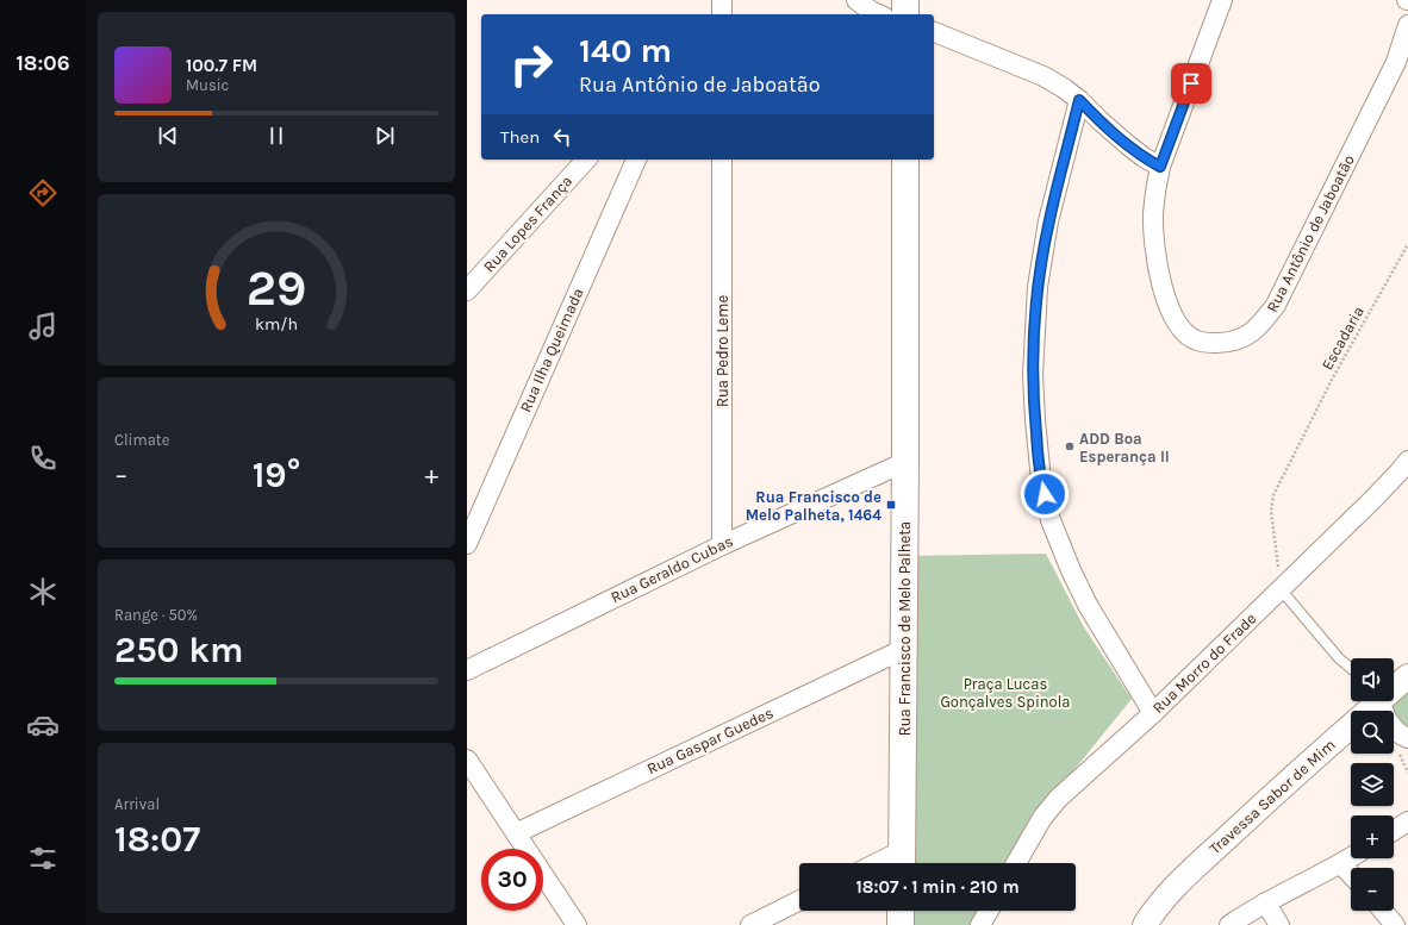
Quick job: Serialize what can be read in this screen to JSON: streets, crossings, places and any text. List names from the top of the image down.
{
  "streets": {
    "main road": ["Rua Francisco de Melo Palheta"],
    "street": [
      "Rua Lopes França",
      "Rua Antônio de Jaboatão",
      "Rua Ilha Queimada",
      "Rua Pedro Leme",
      "Rua Geraldo Cubas",
      "Rua Morro do Frade",
      "Rua Gaspar Guedes",
      "Travessa Sabor de Mim"
    ],
    "path": ["Escadaria"]
  },
  "crossings": [
    ["Escadaria", "Rua Morro do Frade"],
    ["Rua Pedro Leme", "Rua Geraldo Cubas"],
    ["Rua Geraldo Cubas", "Rua Francisco de Melo Palheta"],
    ["Rua Francisco de Melo Palheta", "Rua Gaspar Guedes"]
  ],
  "parks": ["Praça Lucas Gonçalves Spinola"],
  "places": {
    "other": ["ADD Boa Esperança II"],
    "transit": ["Rua Francisco de Melo Palheta, 1464"]
  },
  "page": {
    "tabs": "18:06",
    "turn": ["140 m", "Rua Antônio de Jaboatão"],
    "song": ["100.7 FM", "Music"],
    "then": "Then",
    "tile": [
      "Climate",
      ["Range · 50%", "250 km"],
      ["Arrival", "18:07"]
    ],
    "heat": ["−", "19°", "+"],
    "map_buttons": ["+", "−"],
    "limit": "30",
    "trip": "18:07 · 1 min · 210 m",
    "gauge": ["29", "km/h"]
  }
}
